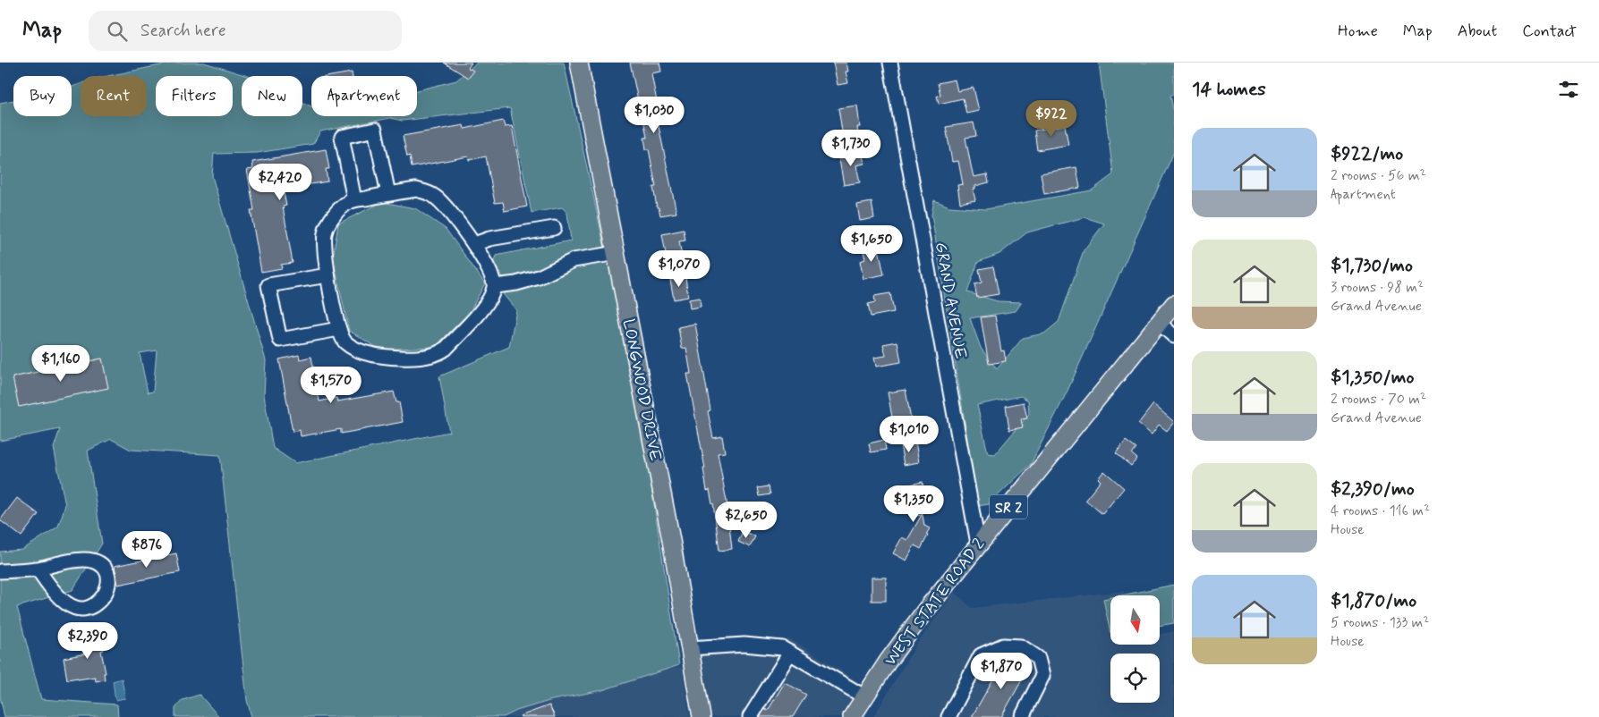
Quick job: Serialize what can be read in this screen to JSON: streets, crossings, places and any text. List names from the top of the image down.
{
  "streets": {
    "main road": ["LONGWOOD DRIVE", "SR 2", "WEST STATE ROAD 2"],
    "street": ["GRAND AVENUE"]
  },
  "crossings": [
    ["GRAND AVENUE", "WEST STATE ROAD 2"]
  ],
  "north": "bottom",
  "page": {
    "header": "Map",
    "search": "Search here",
    "nav": [
      "Home",
      "Map",
      "About",
      "Contact"
    ],
    "heading": "14 homes",
    "chip": [
      "Buy",
      "Rent",
      "Filters",
      "New",
      "Apartment"
    ],
    "price": [
      "$1,030",
      "$922",
      "$1,730",
      "$2,420",
      "$1,650",
      "$1,070",
      "$1,160",
      "$1,570",
      "$1,010",
      "$1,350",
      "$2,650",
      "$876",
      "$2,390",
      "$1,870"
    ],
    "list": [
      {
        "name": "$922/mo",
        "note": "2 rooms · 56 m² · Apartment"
      },
      {
        "name": "$1,730/mo",
        "note": "3 rooms · 98 m² · Grand Avenue"
      },
      {
        "name": "$1,350/mo",
        "note": "2 rooms · 70 m² · Grand Avenue"
      },
      {
        "name": "$2,390/mo",
        "note": "4 rooms · 116 m² · House"
      },
      {
        "name": "$1,870/mo",
        "note": "5 rooms · 133 m² · House"
      }
    ]
  }
}
